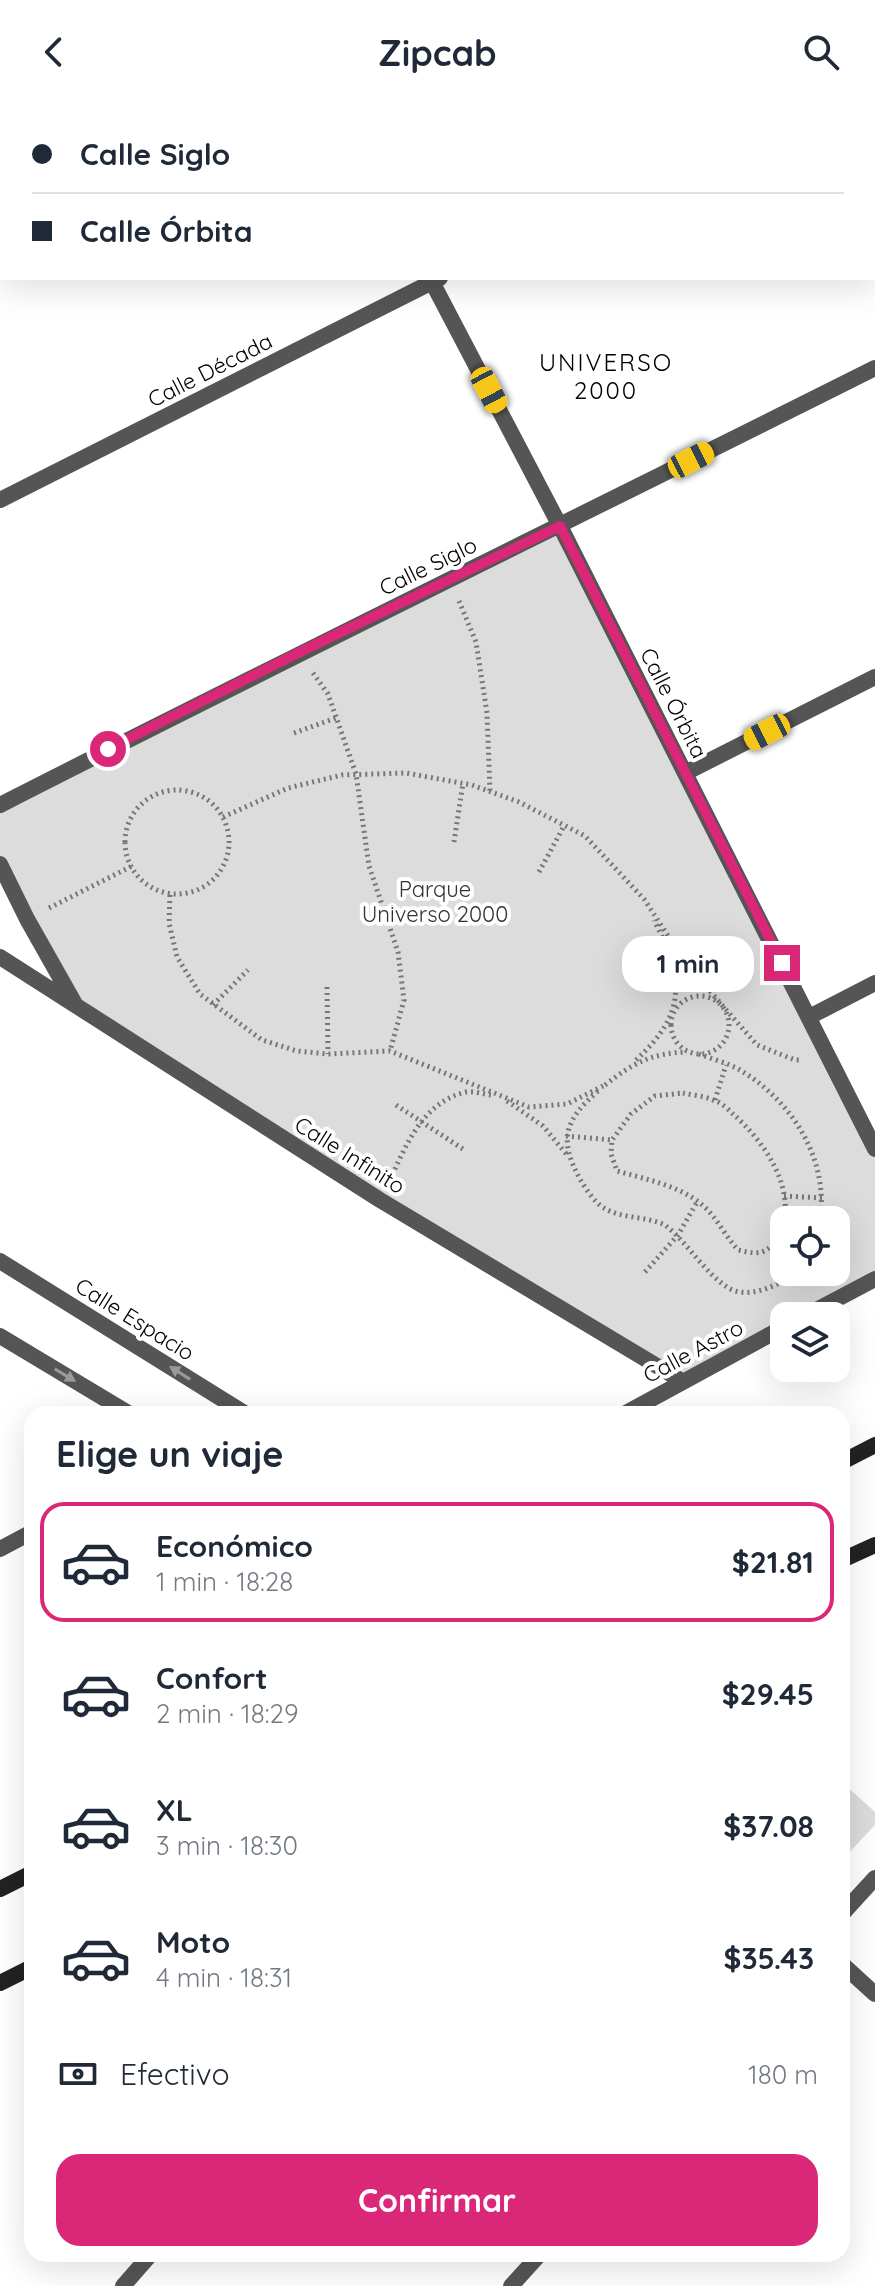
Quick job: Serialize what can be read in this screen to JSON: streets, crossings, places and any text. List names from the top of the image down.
{
  "streets": {
    "street": [
      "Calle Década",
      "Calle Siglo",
      "Calle Órbita",
      "Calle Infinito",
      "Calle Espacio",
      "Calle Astro"
    ]
  },
  "crossings": [
    ["Calle Siglo", "Calle Órbita"],
    ["Calle Infinito", "Calle Astro"]
  ],
  "districts": ["UNIVERSO 2000"],
  "parks": ["Parque Universo 2000"],
  "page": {
    "header": "Zipcab",
    "banner": ["Calle Siglo", "Calle Órbita"],
    "bubble": "1 min",
    "heading": "Elige un viaje",
    "list": [
      {
        "name": "Económico",
        "note": "1 min · 18:28",
        "value": "$21.81"
      },
      {
        "name": "Confort",
        "note": "2 min · 18:29",
        "value": "$29.45"
      },
      {
        "name": "XL",
        "note": "3 min · 18:30",
        "value": "$37.08"
      },
      {
        "name": "Moto",
        "note": "4 min · 18:31",
        "value": "$35.43"
      }
    ],
    "pay": ["Efectivo", "180 m"],
    "buttons": "Confirmar"
  }
}
